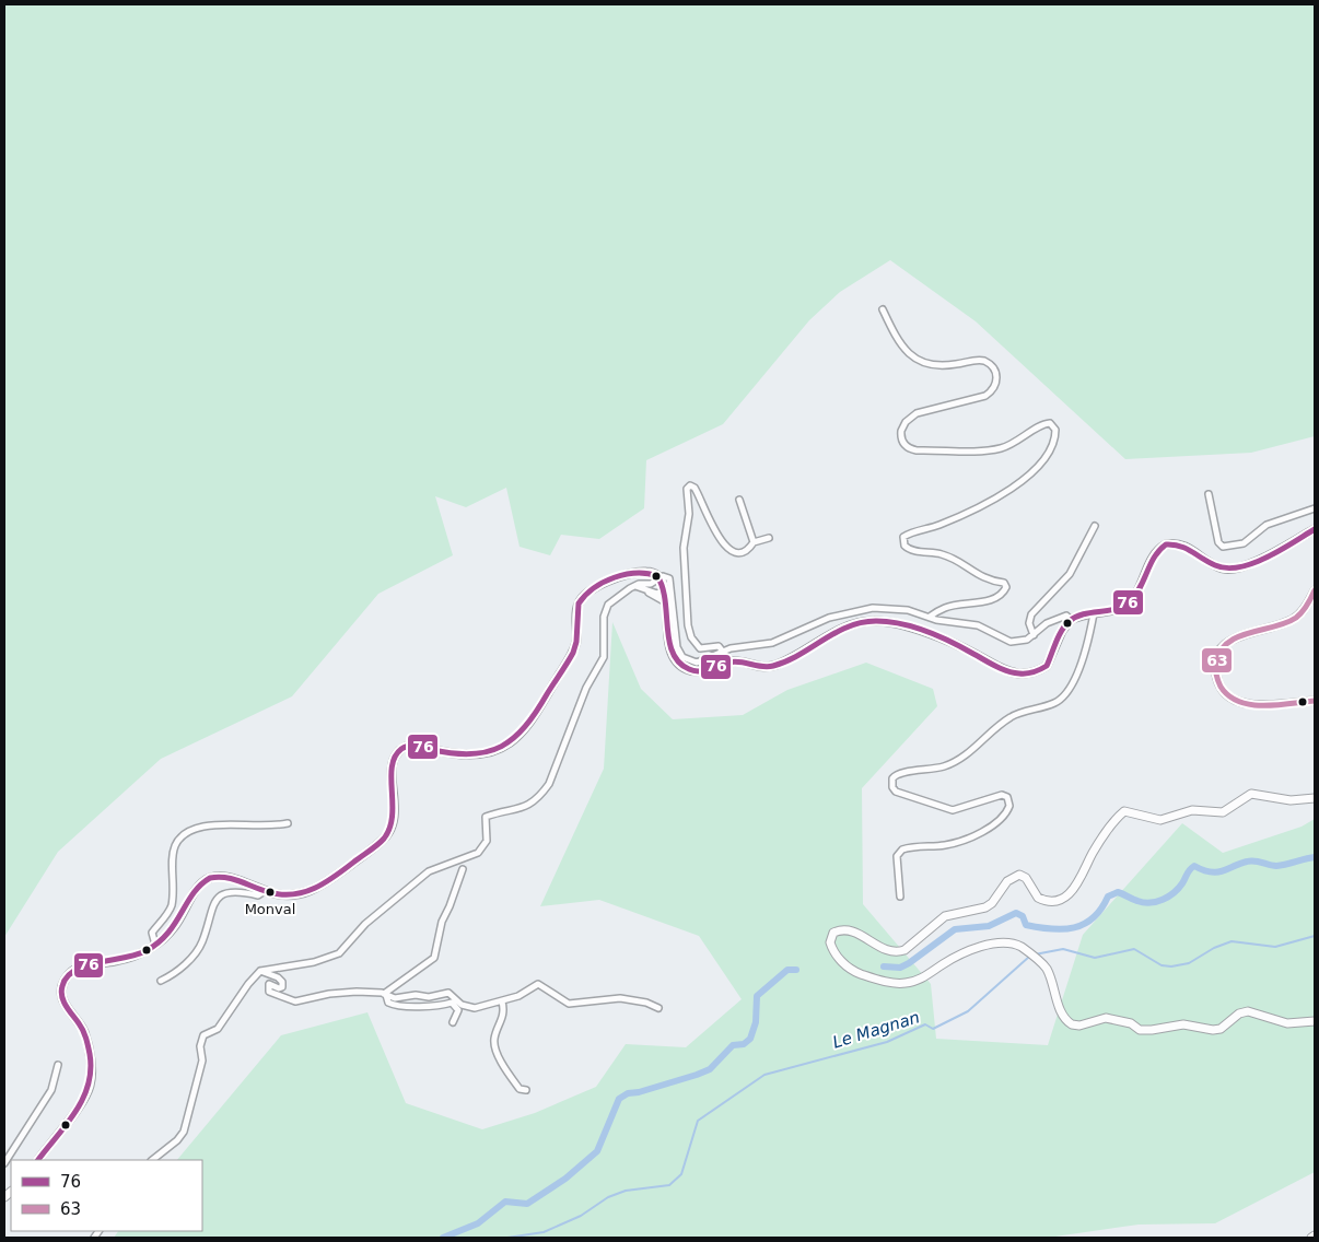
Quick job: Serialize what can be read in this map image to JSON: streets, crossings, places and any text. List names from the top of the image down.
{
  "water": ["Le Magnan"],
  "places": ["Monval"],
  "lines": ["transit line 76", "transit line 63"],
  "legend": ["76", "63"]
}
